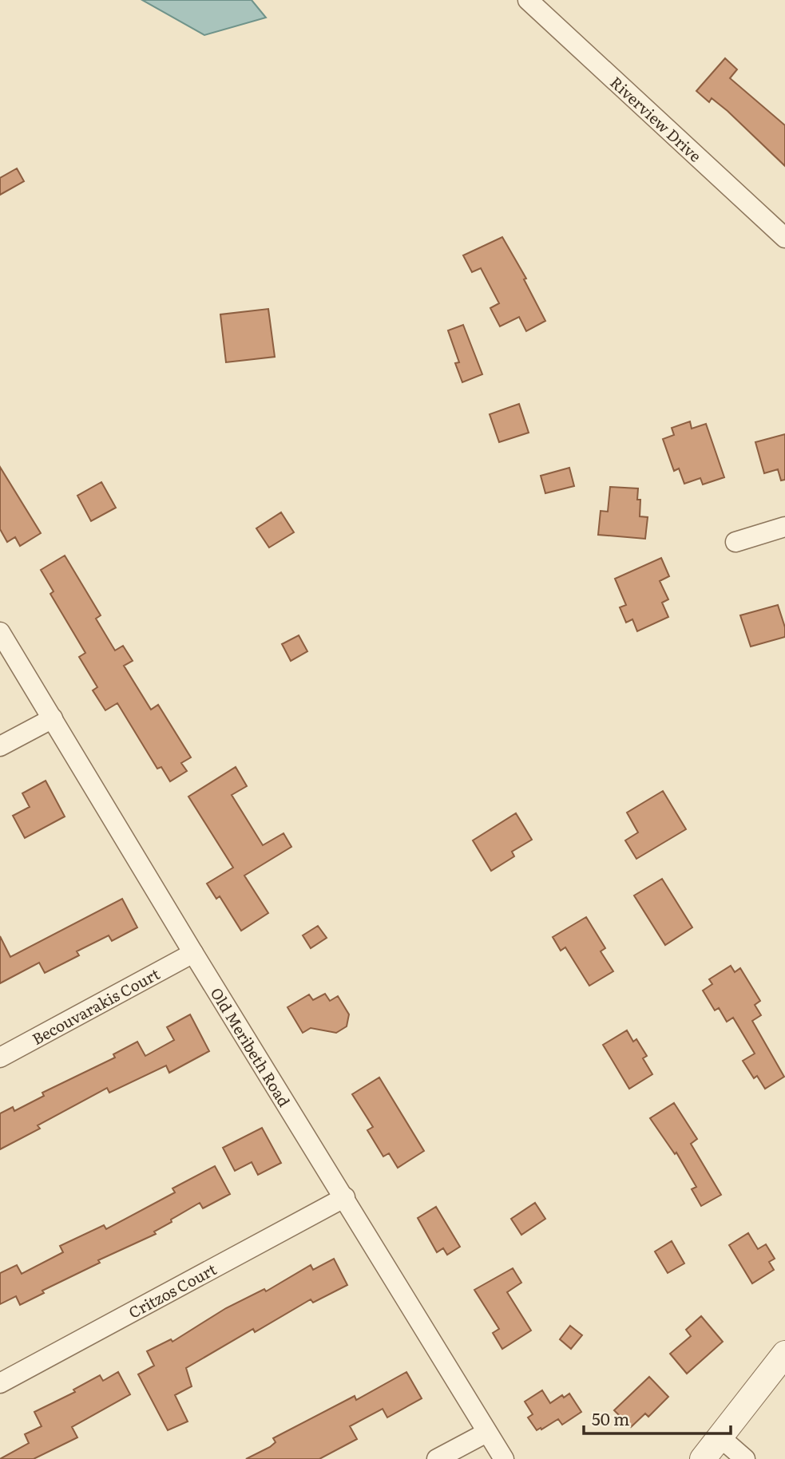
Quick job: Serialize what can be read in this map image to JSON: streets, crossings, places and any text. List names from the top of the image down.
{
  "streets": {
    "street": [
      "Riverview Drive",
      "Becouvarakis Court",
      "Old Meribeth Road",
      "Critzos Court"
    ]
  },
  "crossings": [
    ["Becouvarakis Court", "Old Meribeth Road"],
    ["Old Meribeth Road", "Critzos Court"]
  ],
  "scale_bar": "50 m"
}
